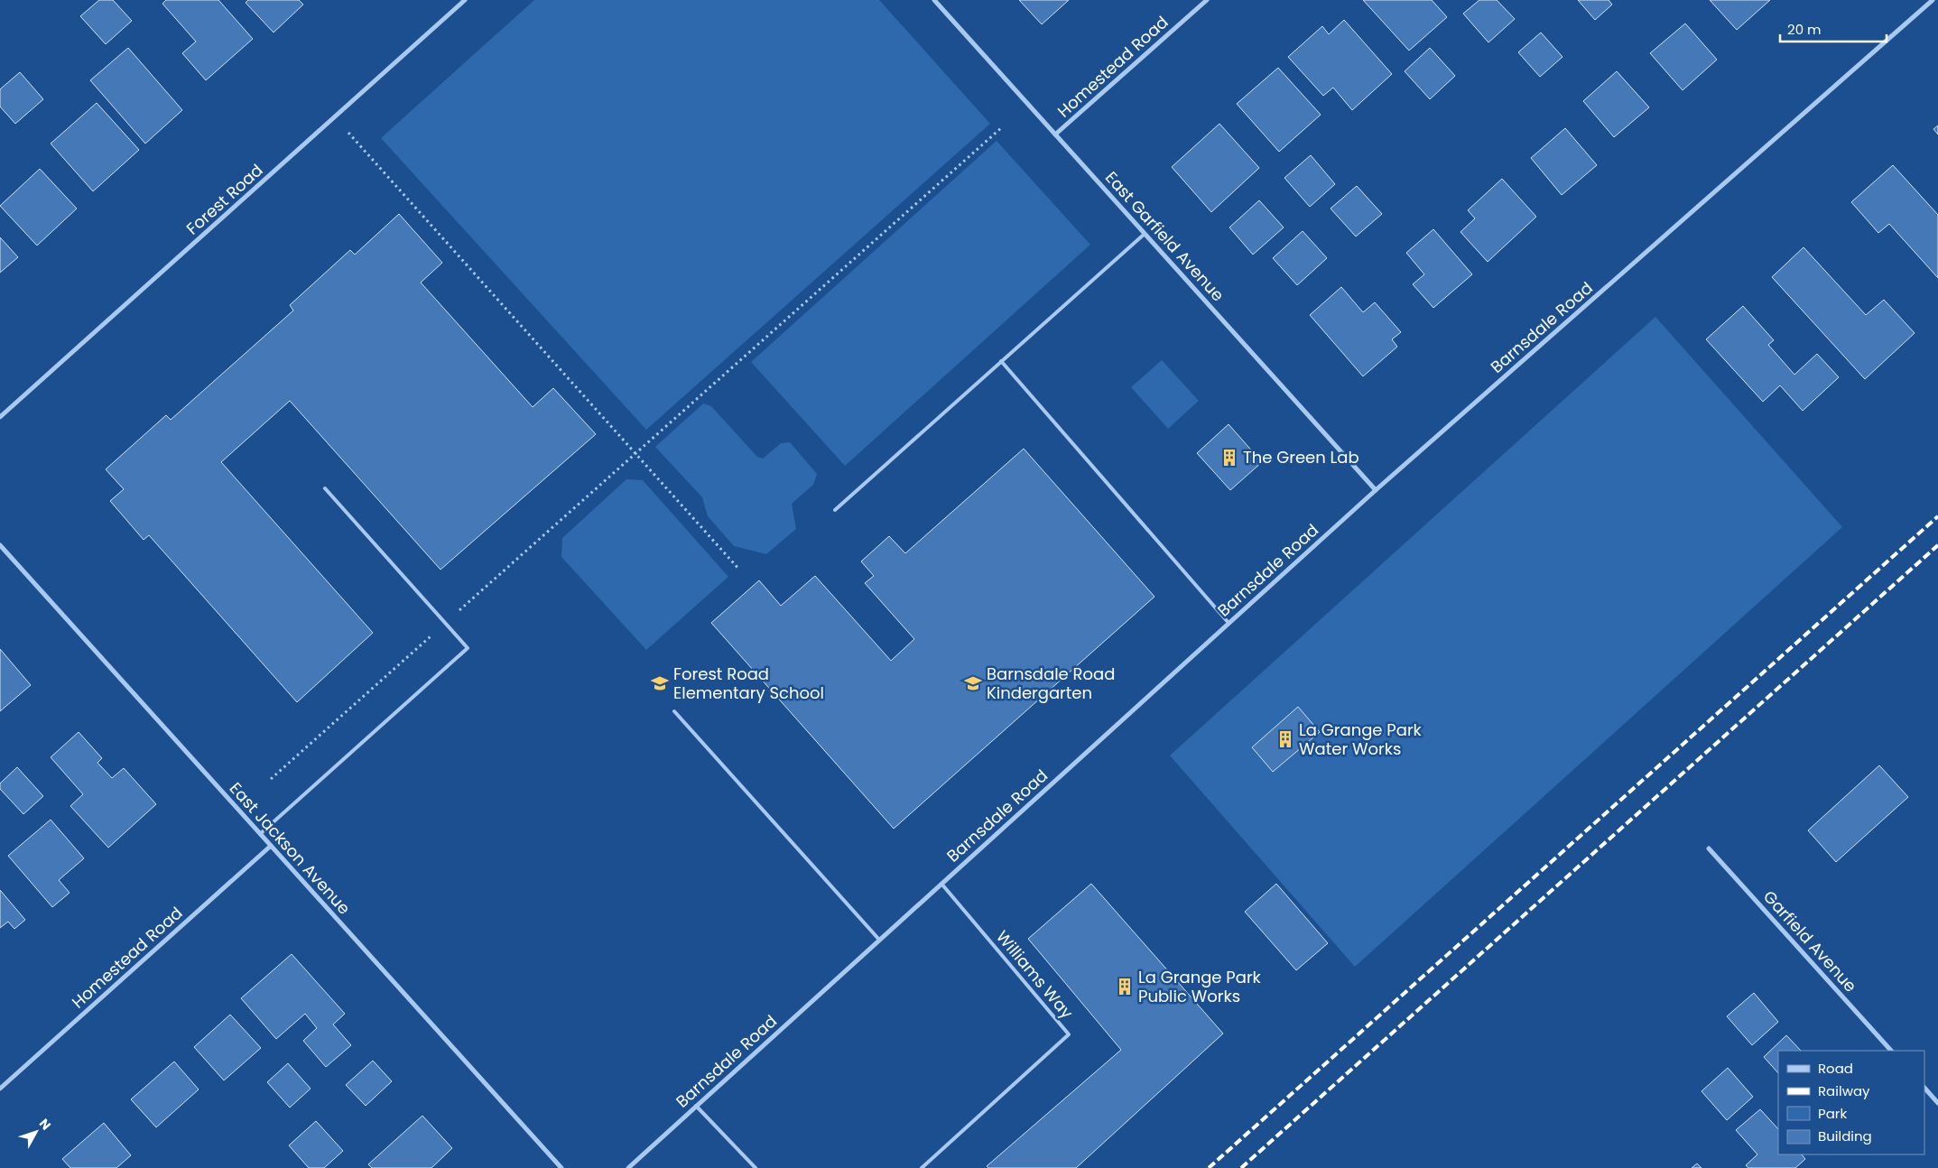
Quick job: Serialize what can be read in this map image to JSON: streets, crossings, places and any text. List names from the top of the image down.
{
  "streets": {
    "street": [
      "Homestead Road",
      "Forest Road",
      "East Garfield Avenue",
      "Barnsdale Road",
      "East Jackson Avenue",
      "Garfield Avenue"
    ],
    "lane": ["Williams Way"]
  },
  "crossings": [
    ["Homestead Road", "East Garfield Avenue"],
    ["Homestead Road", "East Jackson Avenue"],
    ["East Garfield Avenue", "Barnsdale Road"],
    ["Barnsdale Road", "Williams Way"]
  ],
  "places": {
    "building": ["The Green Lab", "La Grange Park Water Works", "La Grange Park Public Works"],
    "school or university": ["Forest Road Elementary School", "Barnsdale Road Kindergarten"]
  },
  "legend": [
    "Road",
    "Railway",
    "Park",
    "Building"
  ],
  "scale_bar": "20 m",
  "north": "top right"
}
